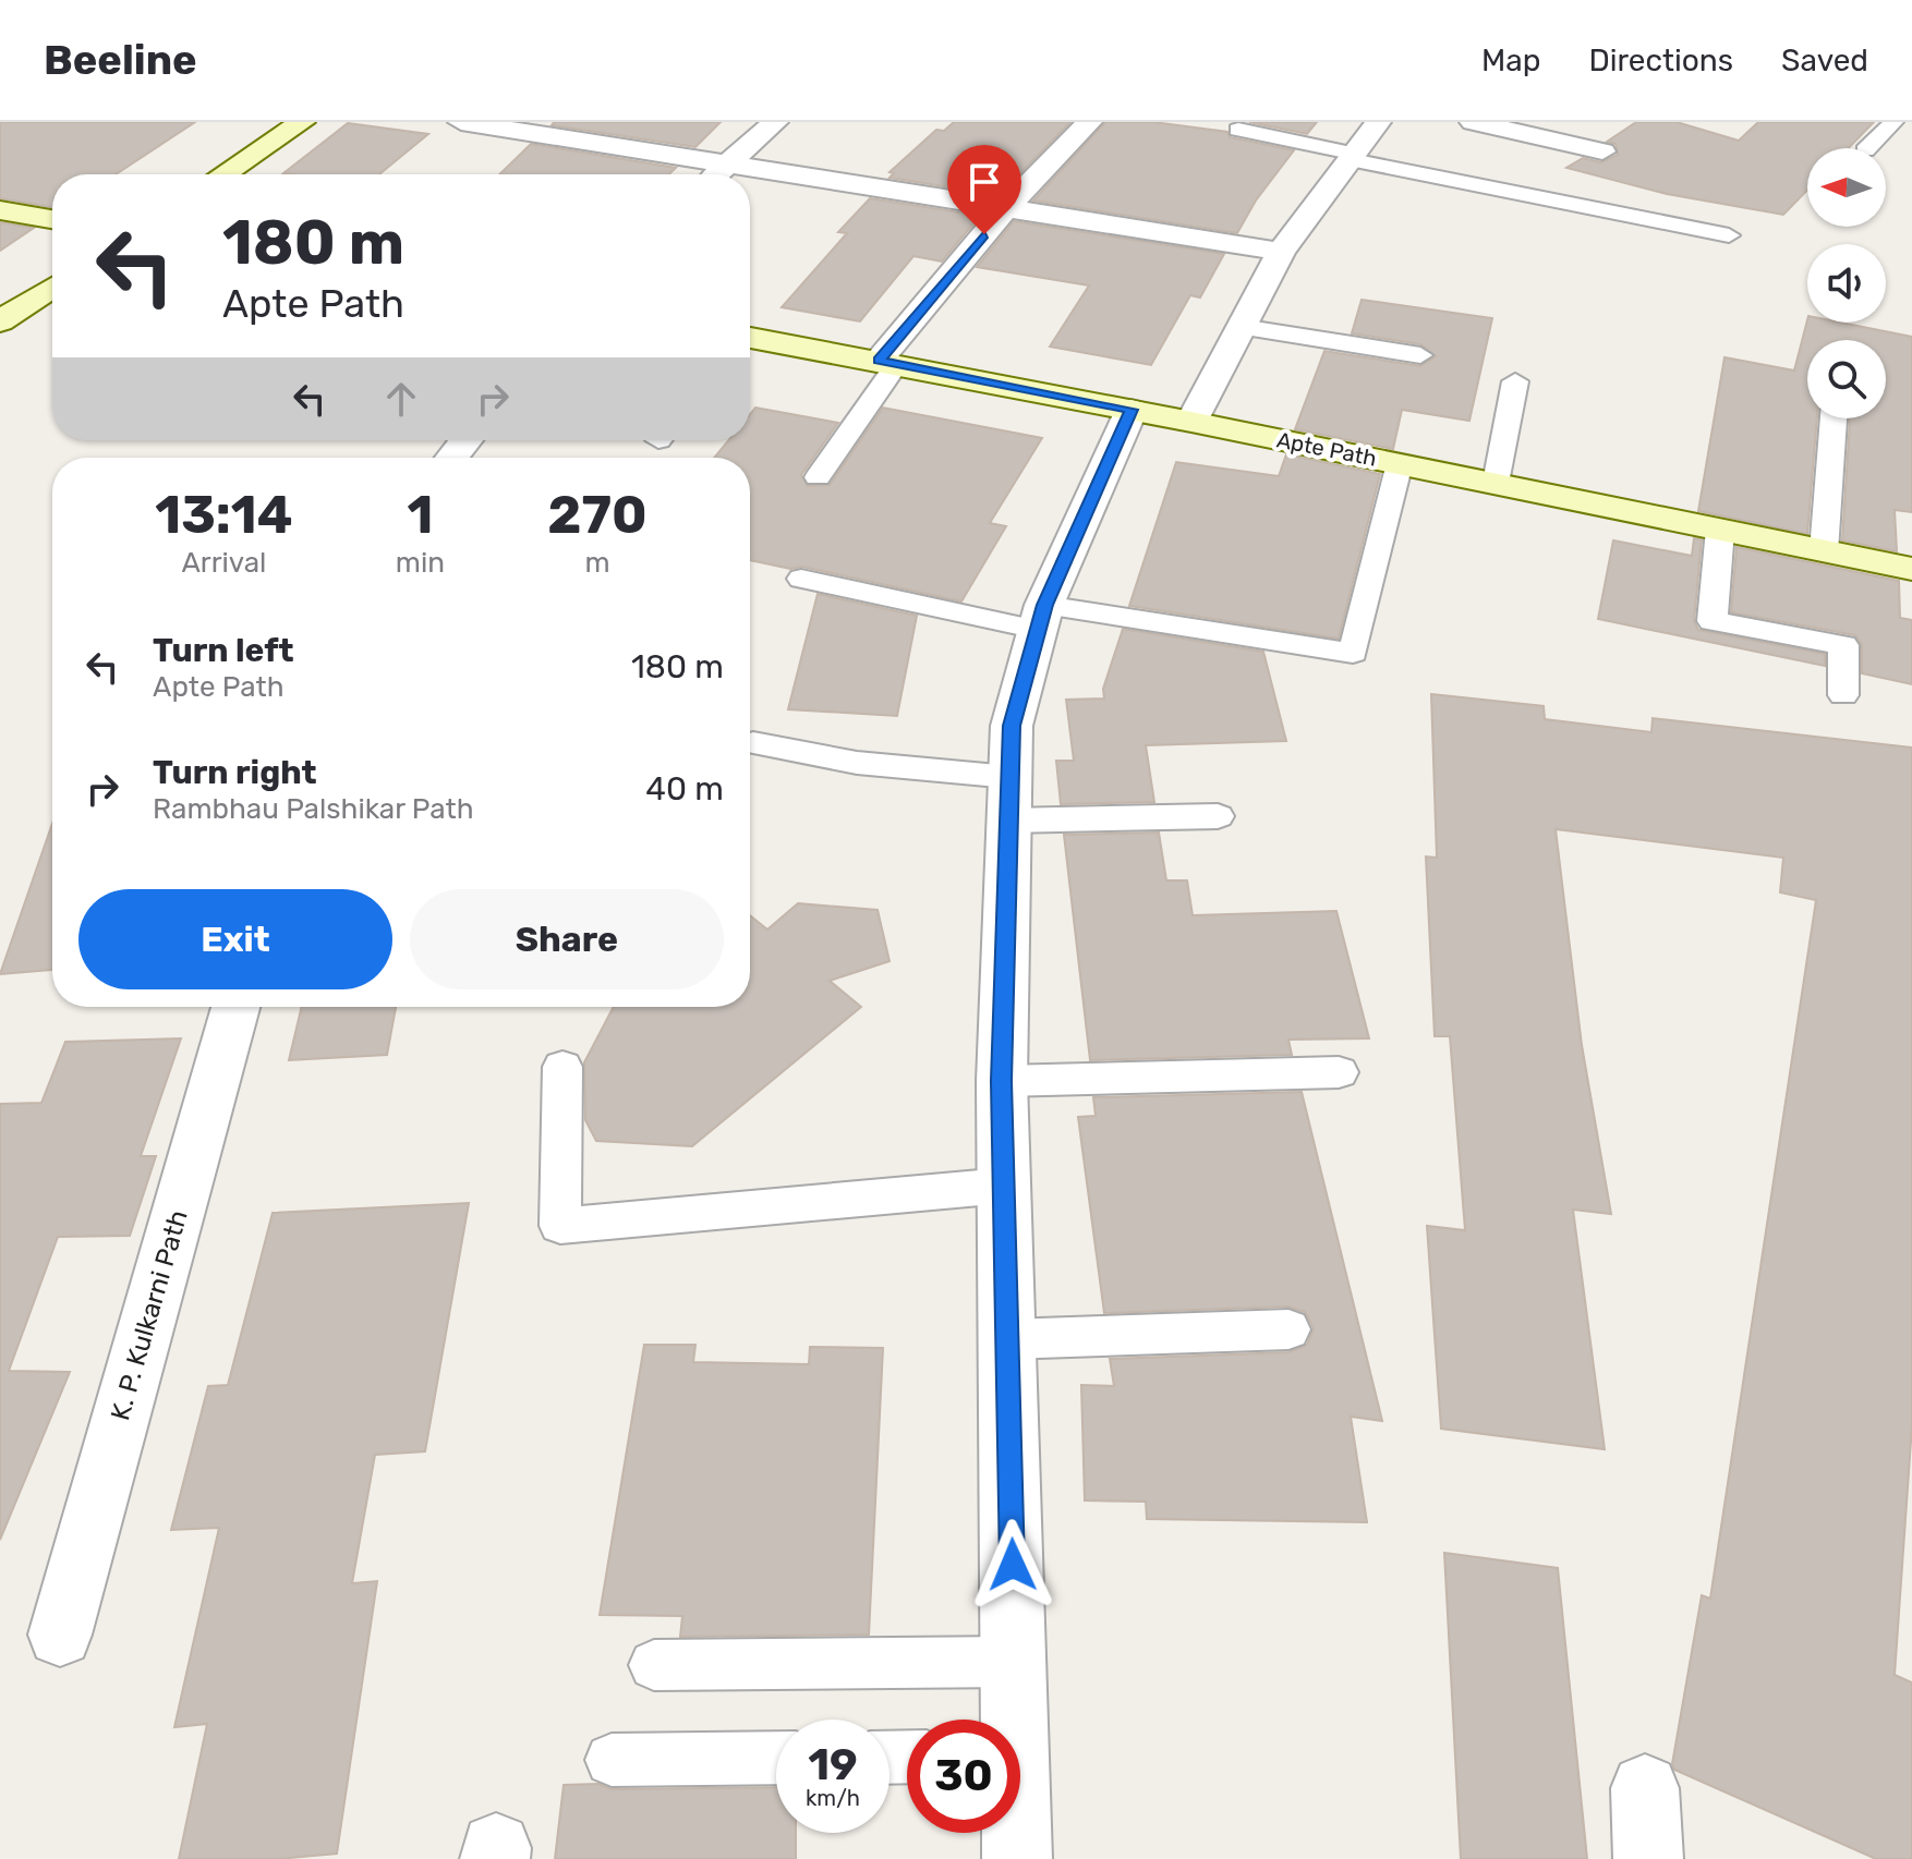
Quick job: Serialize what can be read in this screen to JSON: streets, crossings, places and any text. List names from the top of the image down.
{
  "streets": {
    "street": ["Apte Path", "K. P. Kulkarni Path"]
  },
  "north": "left",
  "page": {
    "header": "Beeline",
    "nav": ["Map", "Directions", "Saved"],
    "turn": ["180 m", "Apte Path"],
    "eta": [
      "13:14",
      "Arrival",
      "1",
      "min",
      "270",
      "m"
    ],
    "list": [
      {
        "name": "Turn left",
        "note": "Apte Path",
        "value": "180 m"
      },
      {
        "name": "Turn right",
        "note": "Rambhau Palshikar Path",
        "value": "40 m"
      }
    ],
    "buttons": ["Exit", "Share"],
    "speed": "19 km/h",
    "limit": "30"
  }
}
